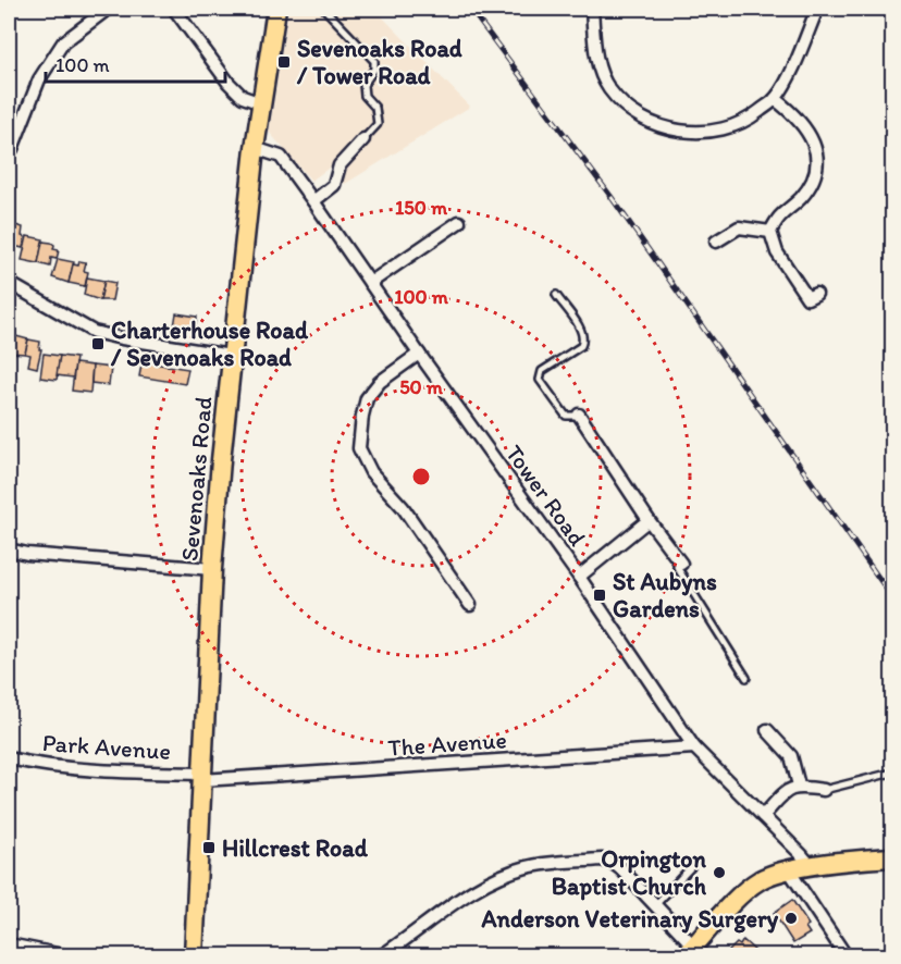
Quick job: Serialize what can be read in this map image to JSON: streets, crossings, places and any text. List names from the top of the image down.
{
  "streets": {
    "main road": ["Sevenoaks Road"],
    "street": ["Tower Road", "The Avenue", "Park Avenue"]
  },
  "crossings": [
    ["Sevenoaks Road", "Tower Road"],
    ["Sevenoaks Road", "The Avenue"],
    ["Sevenoaks Road", "Park Avenue"],
    ["Tower Road", "The Avenue"],
    ["The Avenue", "Park Avenue"]
  ],
  "places": {
    "transit": [
      "Sevenoaks Road / Tower Road",
      "Charterhouse Road / Sevenoaks Road",
      "St Aubyns Gardens",
      "Hillcrest Road"
    ],
    "other": ["Orpington Baptist Church", "Anderson Veterinary Surgery"]
  },
  "scale_bar": "100 m",
  "rings": ["150 m", "100 m", "50 m"]
}
